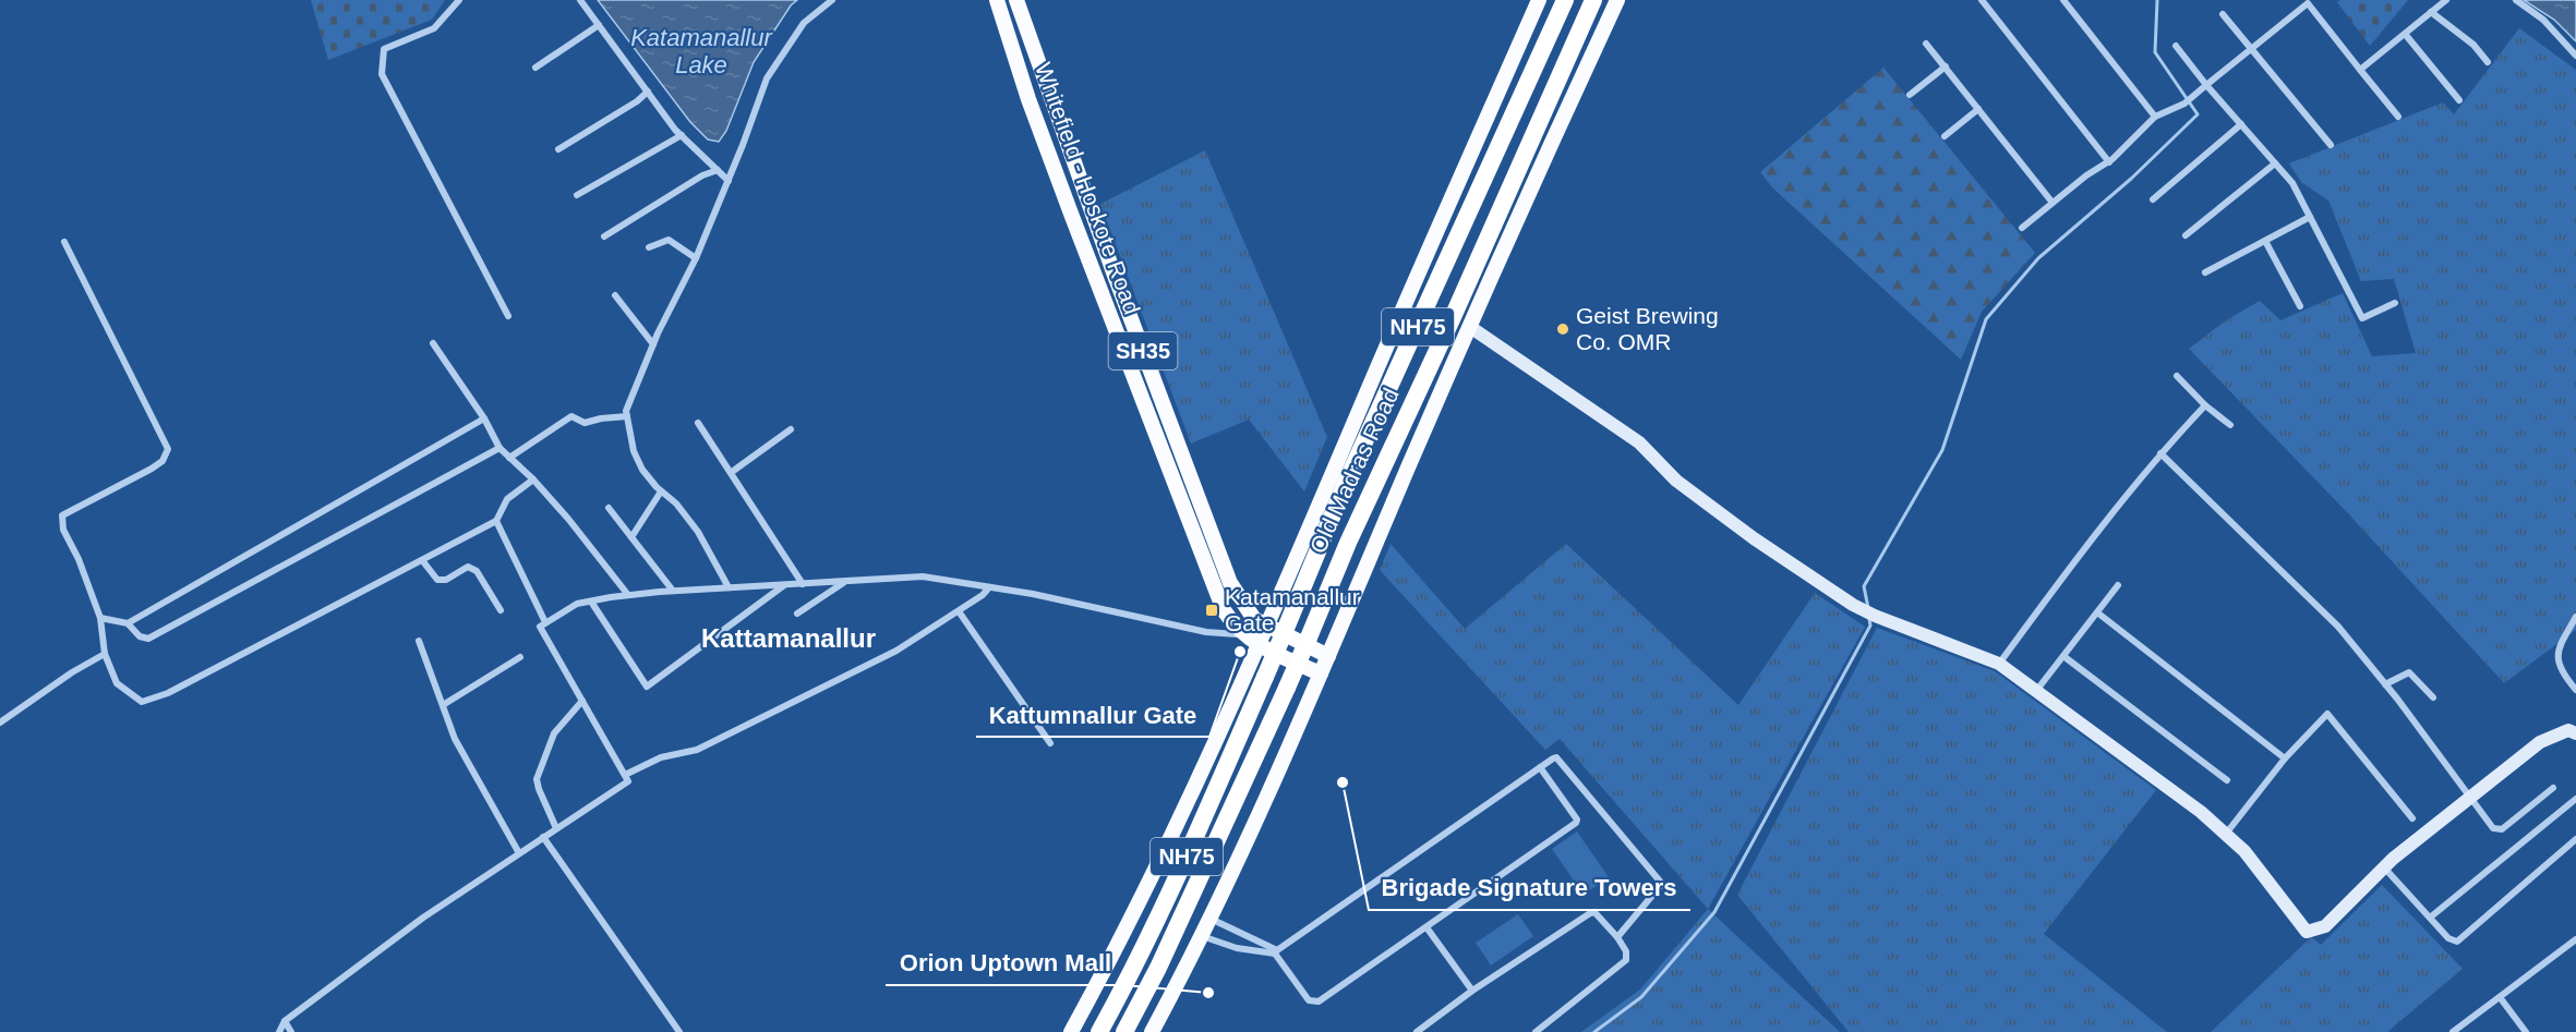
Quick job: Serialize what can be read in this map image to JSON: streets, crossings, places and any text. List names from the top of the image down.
{
  "streets": {
    "highway": ["NH75", "Old Madras Road"],
    "main road": ["Whitefield - Hoskote Road", "SH35"]
  },
  "crossings": [
    ["Whitefield - Hoskote Road", "NH75"],
    ["Whitefield - Hoskote Road", "Old Madras Road"],
    ["NH75", "Old Madras Road"]
  ],
  "districts": ["Kattamanallur"],
  "water": ["Katamanallur Lake"],
  "places": {
    "other": [
      "Geist Brewing Co. OMR",
      "Kattumnallur Gate",
      "Brigade Signature Towers",
      "Orion Uptown Mall"
    ],
    "transit": ["Katamanallur Gate"]
  }
}
